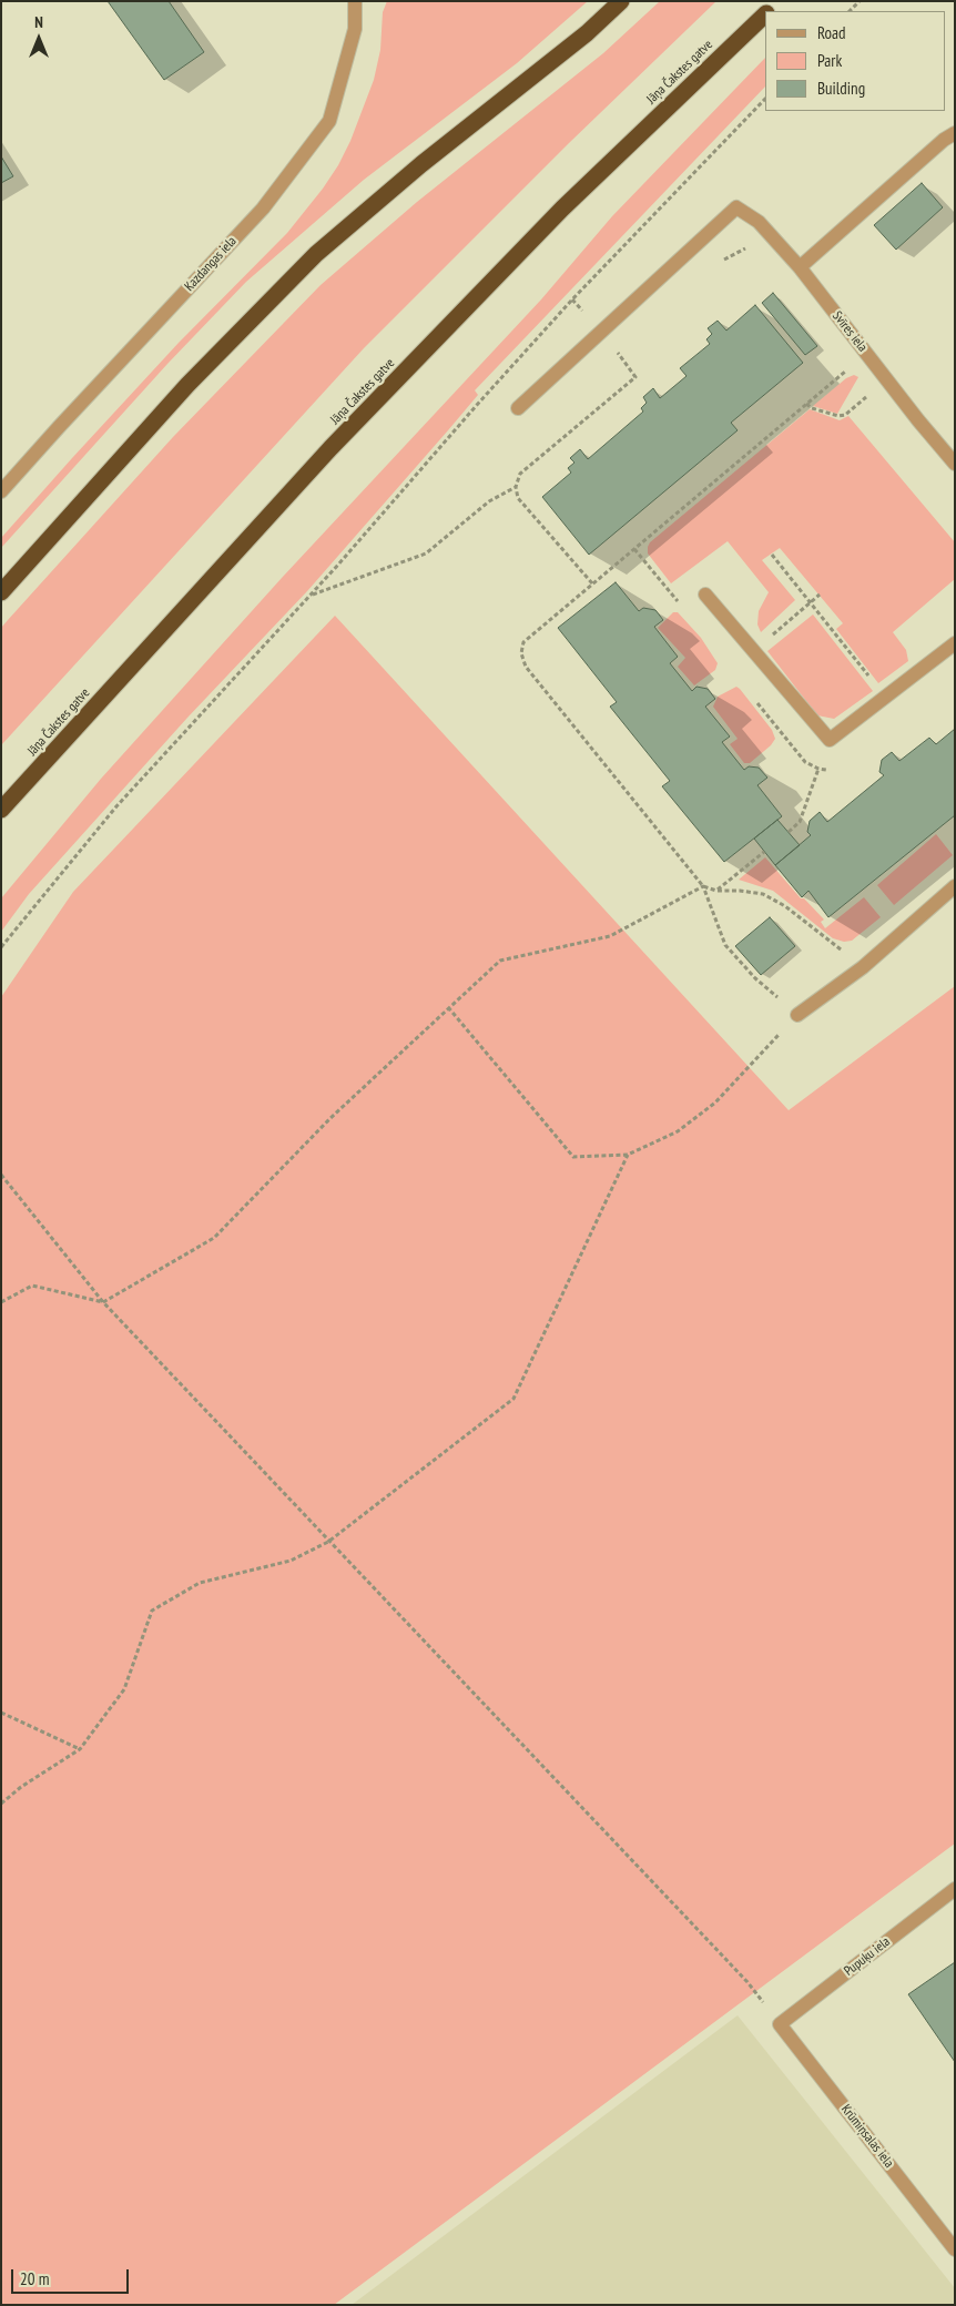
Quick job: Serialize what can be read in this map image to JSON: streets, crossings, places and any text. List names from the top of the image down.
{
  "streets": {
    "highway": ["Jāņa Čakstes gatve"],
    "street": [
      "Kazdangas iela",
      "Svīres iela",
      "Pupuķu iela",
      "Krūmiņsalas iela"
    ]
  },
  "crossings": [
    ["Pupuķu iela", "Krūmiņsalas iela"]
  ],
  "legend": ["Road", "Park", "Building"],
  "scale_bar": "20 m",
  "north": "top"
}
